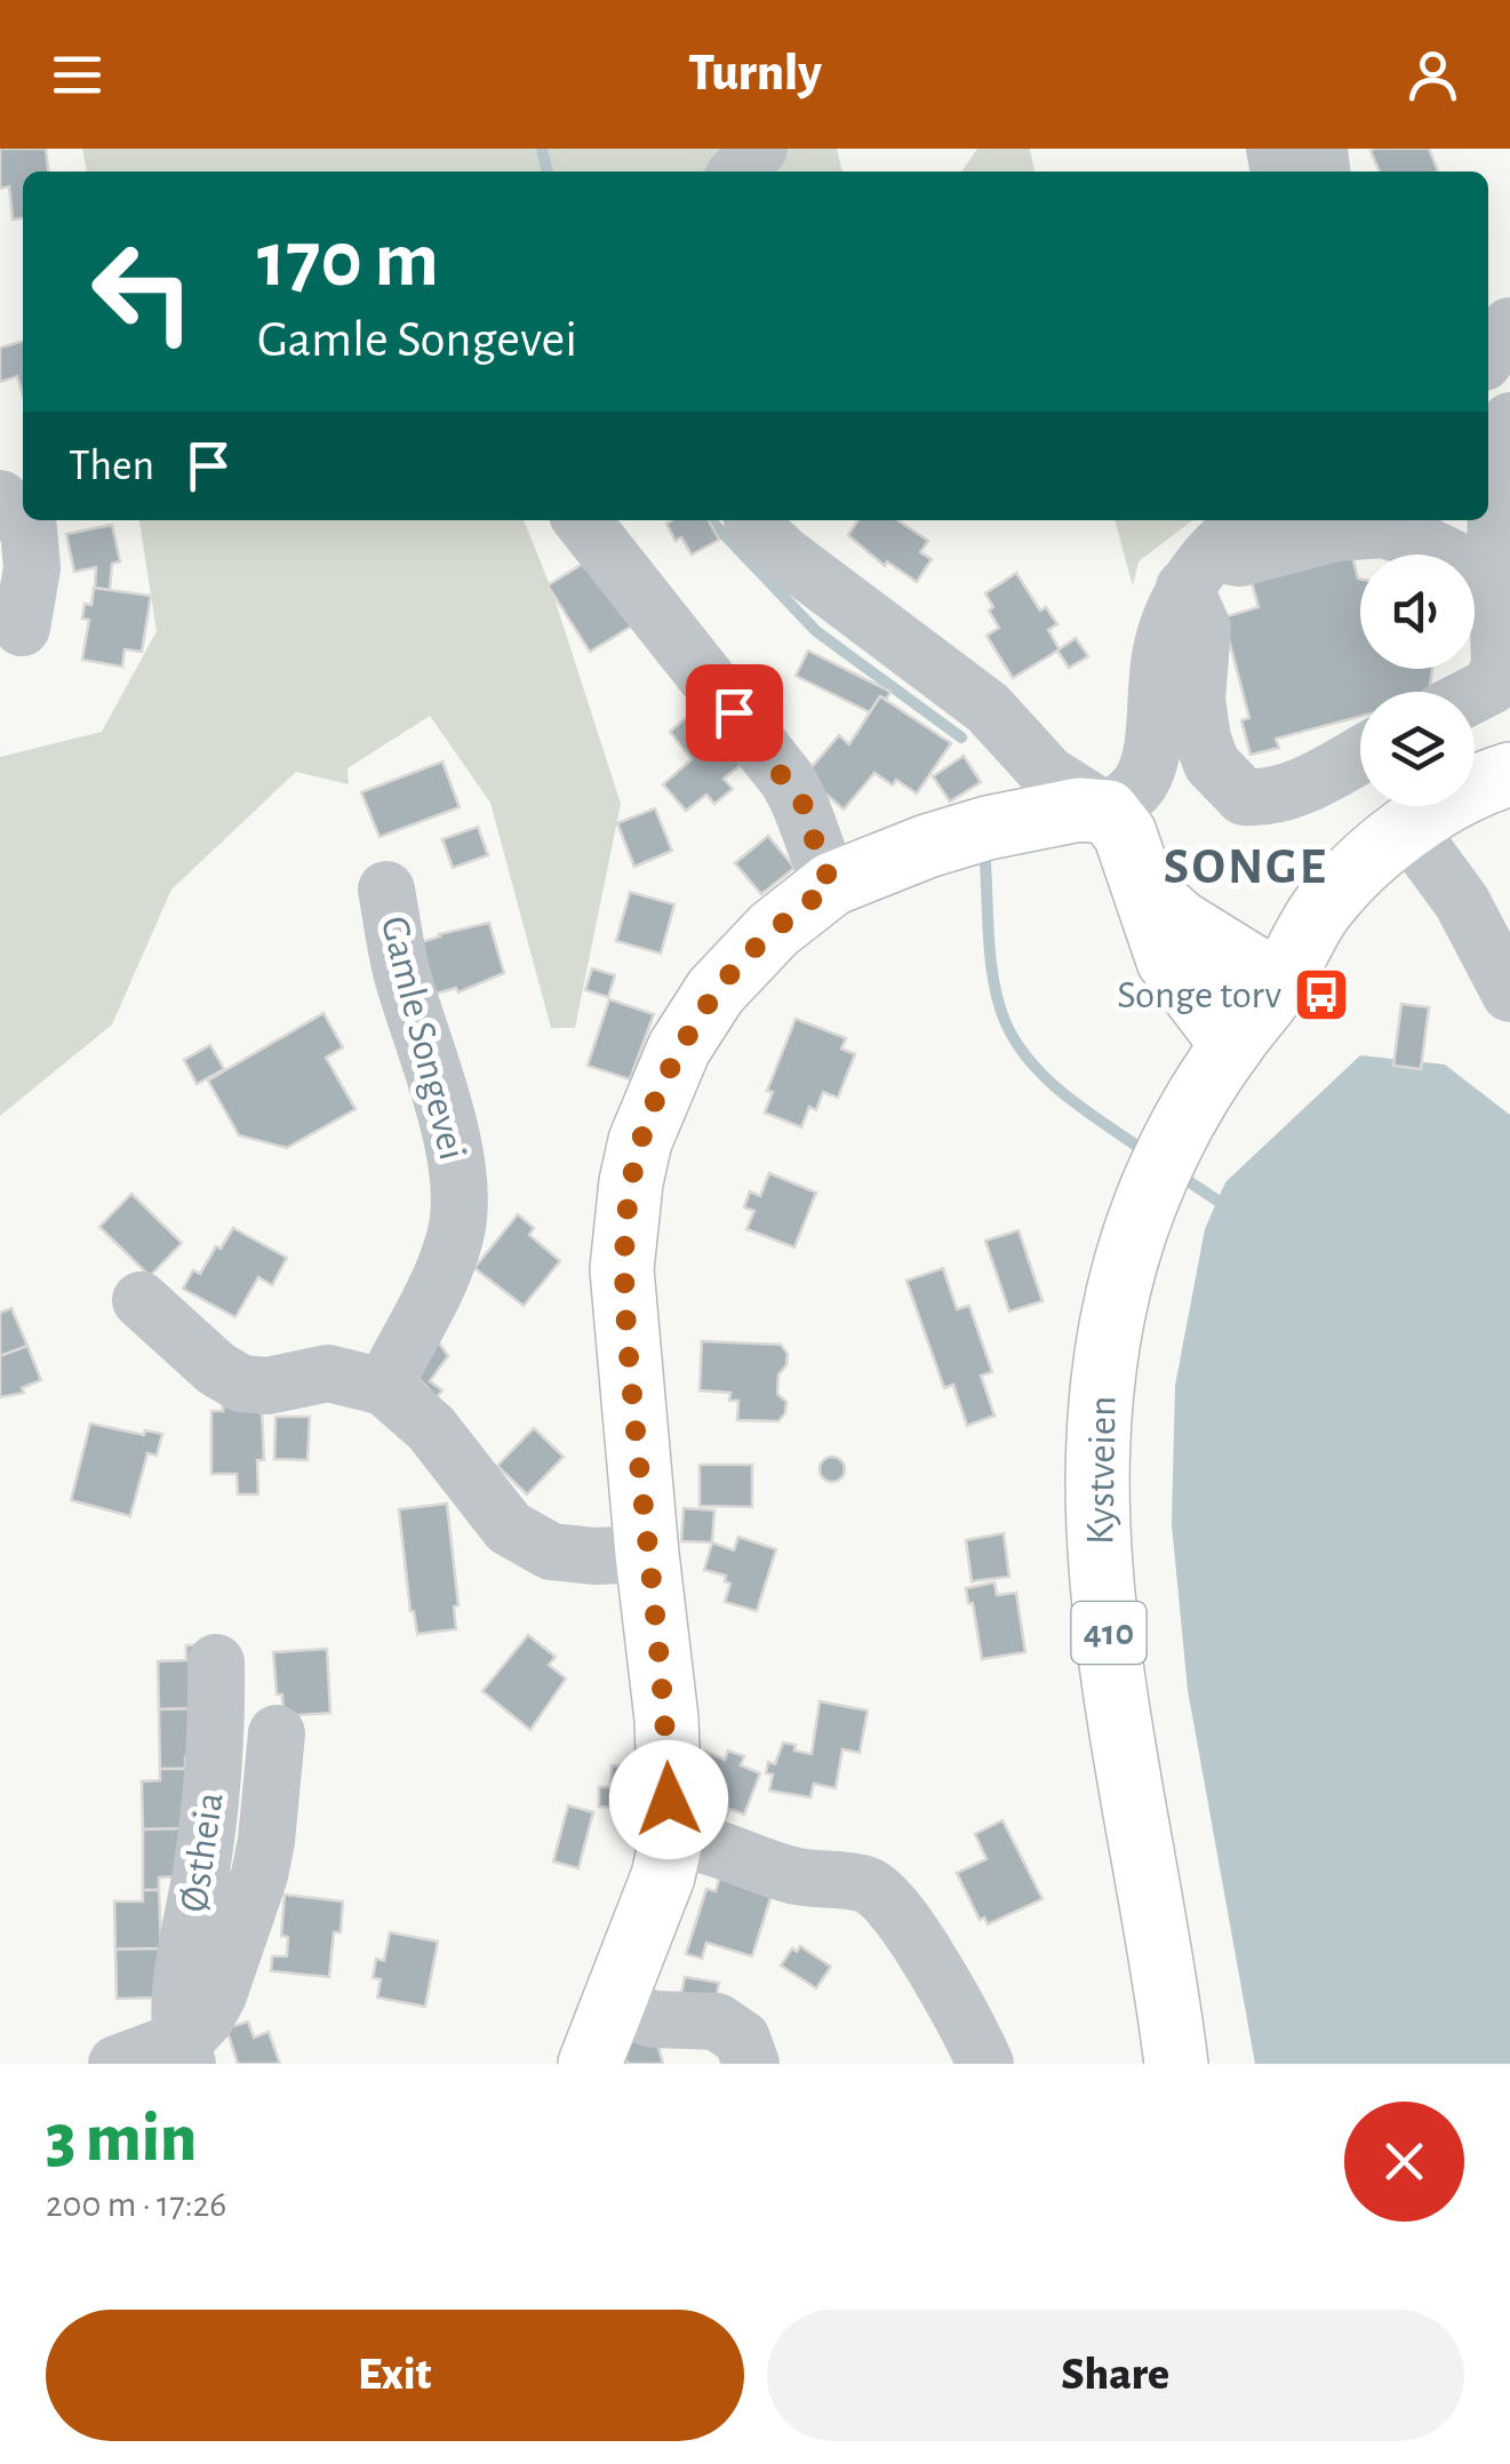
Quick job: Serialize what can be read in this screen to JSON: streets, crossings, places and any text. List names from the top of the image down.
{
  "streets": {
    "main road": ["Kystveien", "410"],
    "street": ["Gamle Songevei", "Østheia"]
  },
  "districts": ["SONGE"],
  "places": {
    "bus stop": ["Songe torv"]
  },
  "page": {
    "header": "Turnly",
    "turn": ["170 m", "Gamle Songevei"],
    "then": "Then",
    "heading": ["3 min", "200 m · 17:26"],
    "buttons": ["Exit", "Share"]
  }
}
